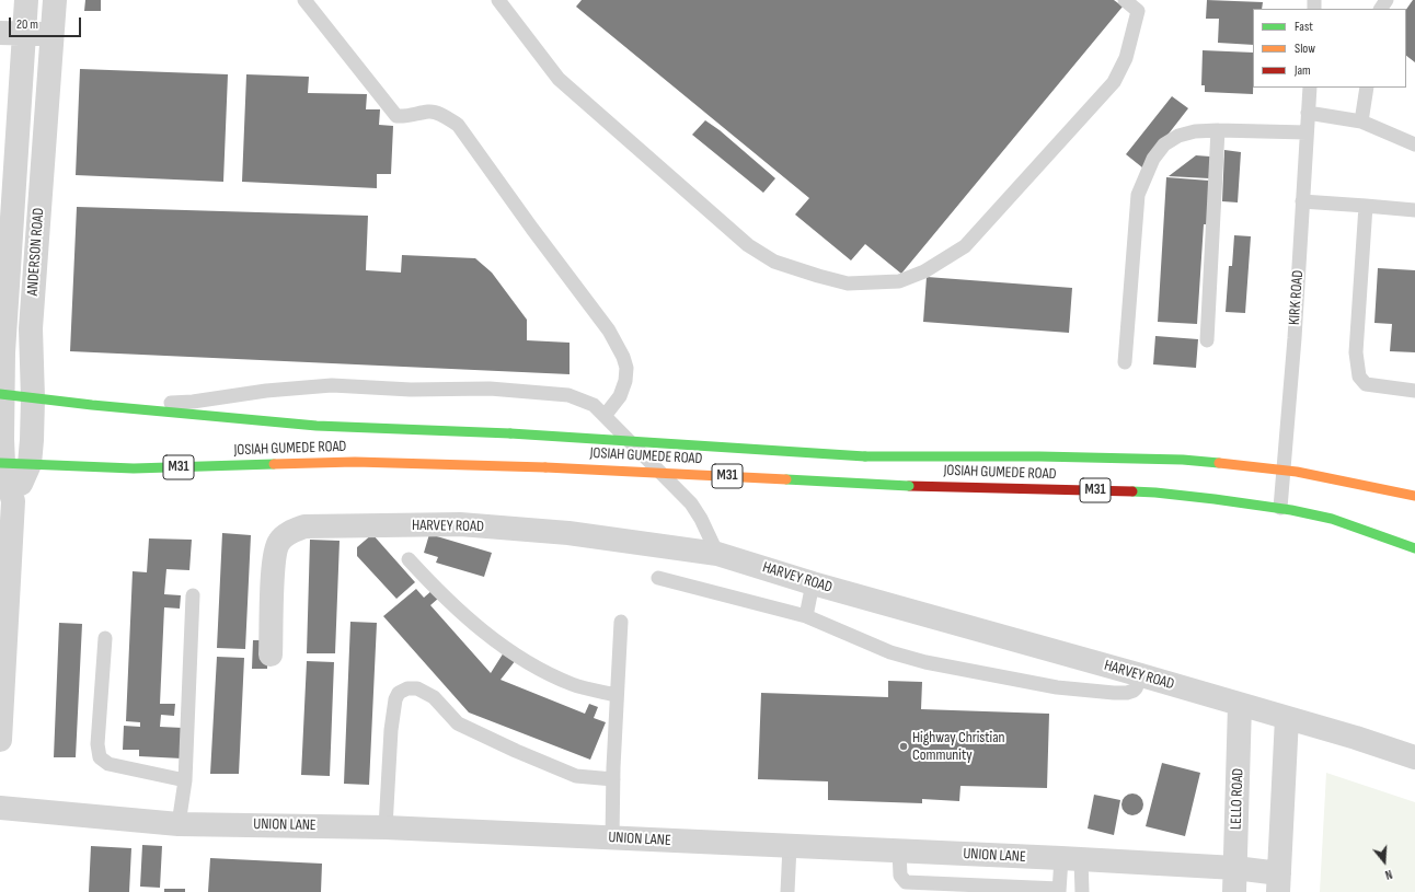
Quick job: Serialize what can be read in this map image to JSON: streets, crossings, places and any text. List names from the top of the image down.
{
  "streets": {
    "main road": ["JOSIAH GUMEDE ROAD", "M31"],
    "street": [
      "ANDERSON ROAD",
      "HARVEY ROAD",
      "LELLO ROAD",
      "UNION LANE"
    ],
    "lane": ["KIRK ROAD"]
  },
  "crossings": [
    ["ANDERSON ROAD", "JOSIAH GUMEDE ROAD"],
    ["KIRK ROAD", "JOSIAH GUMEDE ROAD"],
    ["HARVEY ROAD", "LELLO ROAD"],
    ["LELLO ROAD", "UNION LANE"]
  ],
  "places": ["Highway Christian Community"],
  "legend": ["Fast", "Slow", "Jam"],
  "scale_bar": "20 m",
  "north": "bottom"
}
